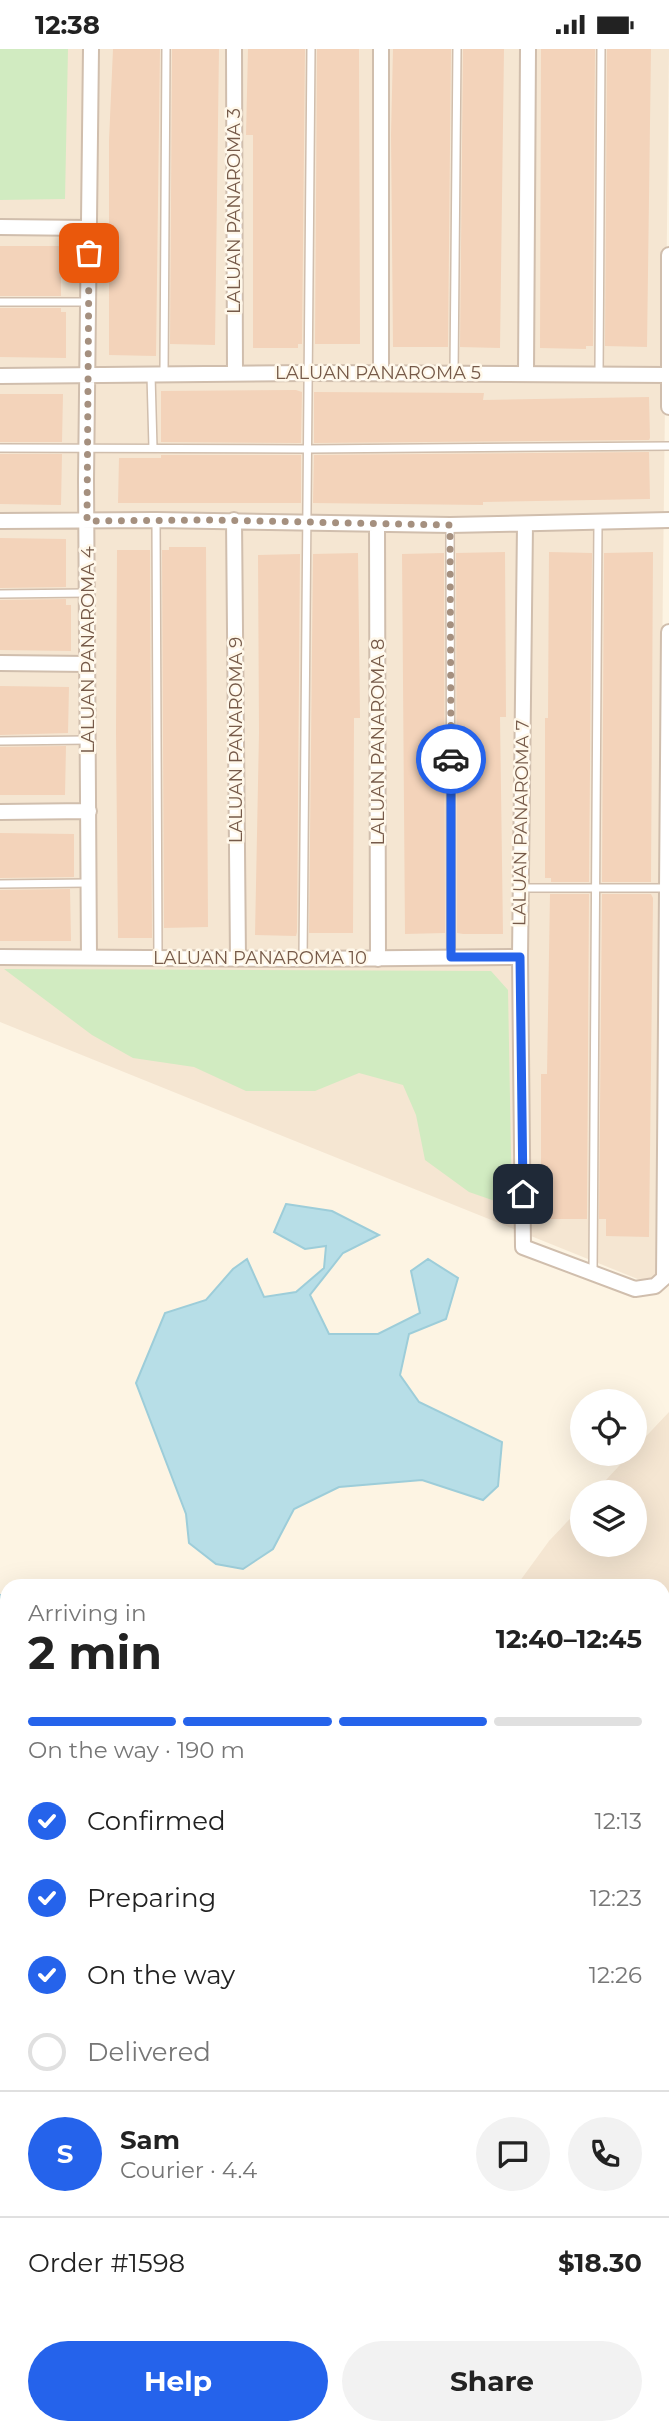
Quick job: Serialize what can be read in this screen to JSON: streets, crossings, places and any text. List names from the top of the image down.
{
  "streets": {
    "street": [
      "LALUAN PANAROMA 3",
      "LALUAN PANAROMA 5",
      "LALUAN PANAROMA 4",
      "LALUAN PANAROMA 9",
      "LALUAN PANAROMA 8",
      "LALUAN PANAROMA 7",
      "LALUAN PANAROMA 10"
    ]
  },
  "crossings": [
    ["LALUAN PANAROMA 3", "LALUAN PANAROMA 5"],
    ["LALUAN PANAROMA 5", "LALUAN PANAROMA 4"],
    ["LALUAN PANAROMA 4", "LALUAN PANAROMA 10"],
    ["LALUAN PANAROMA 9", "LALUAN PANAROMA 10"],
    ["LALUAN PANAROMA 8", "LALUAN PANAROMA 10"],
    ["LALUAN PANAROMA 7", "LALUAN PANAROMA 10"]
  ],
  "page": {
    "status": "12:38",
    "heading": ["2 min", "Arriving in", "12:40–12:45"],
    "panel": [
      "Sam",
      "Courier · 4.4",
      "Order #1598",
      "$18.30"
    ],
    "bar": "On the way · 190 m",
    "list": [
      ["Confirmed", "12:13"],
      ["Preparing", "12:23"],
      ["On the way", "12:26"],
      "Delivered"
    ],
    "round": "S",
    "buttons": ["Help", "Share"]
  }
}
